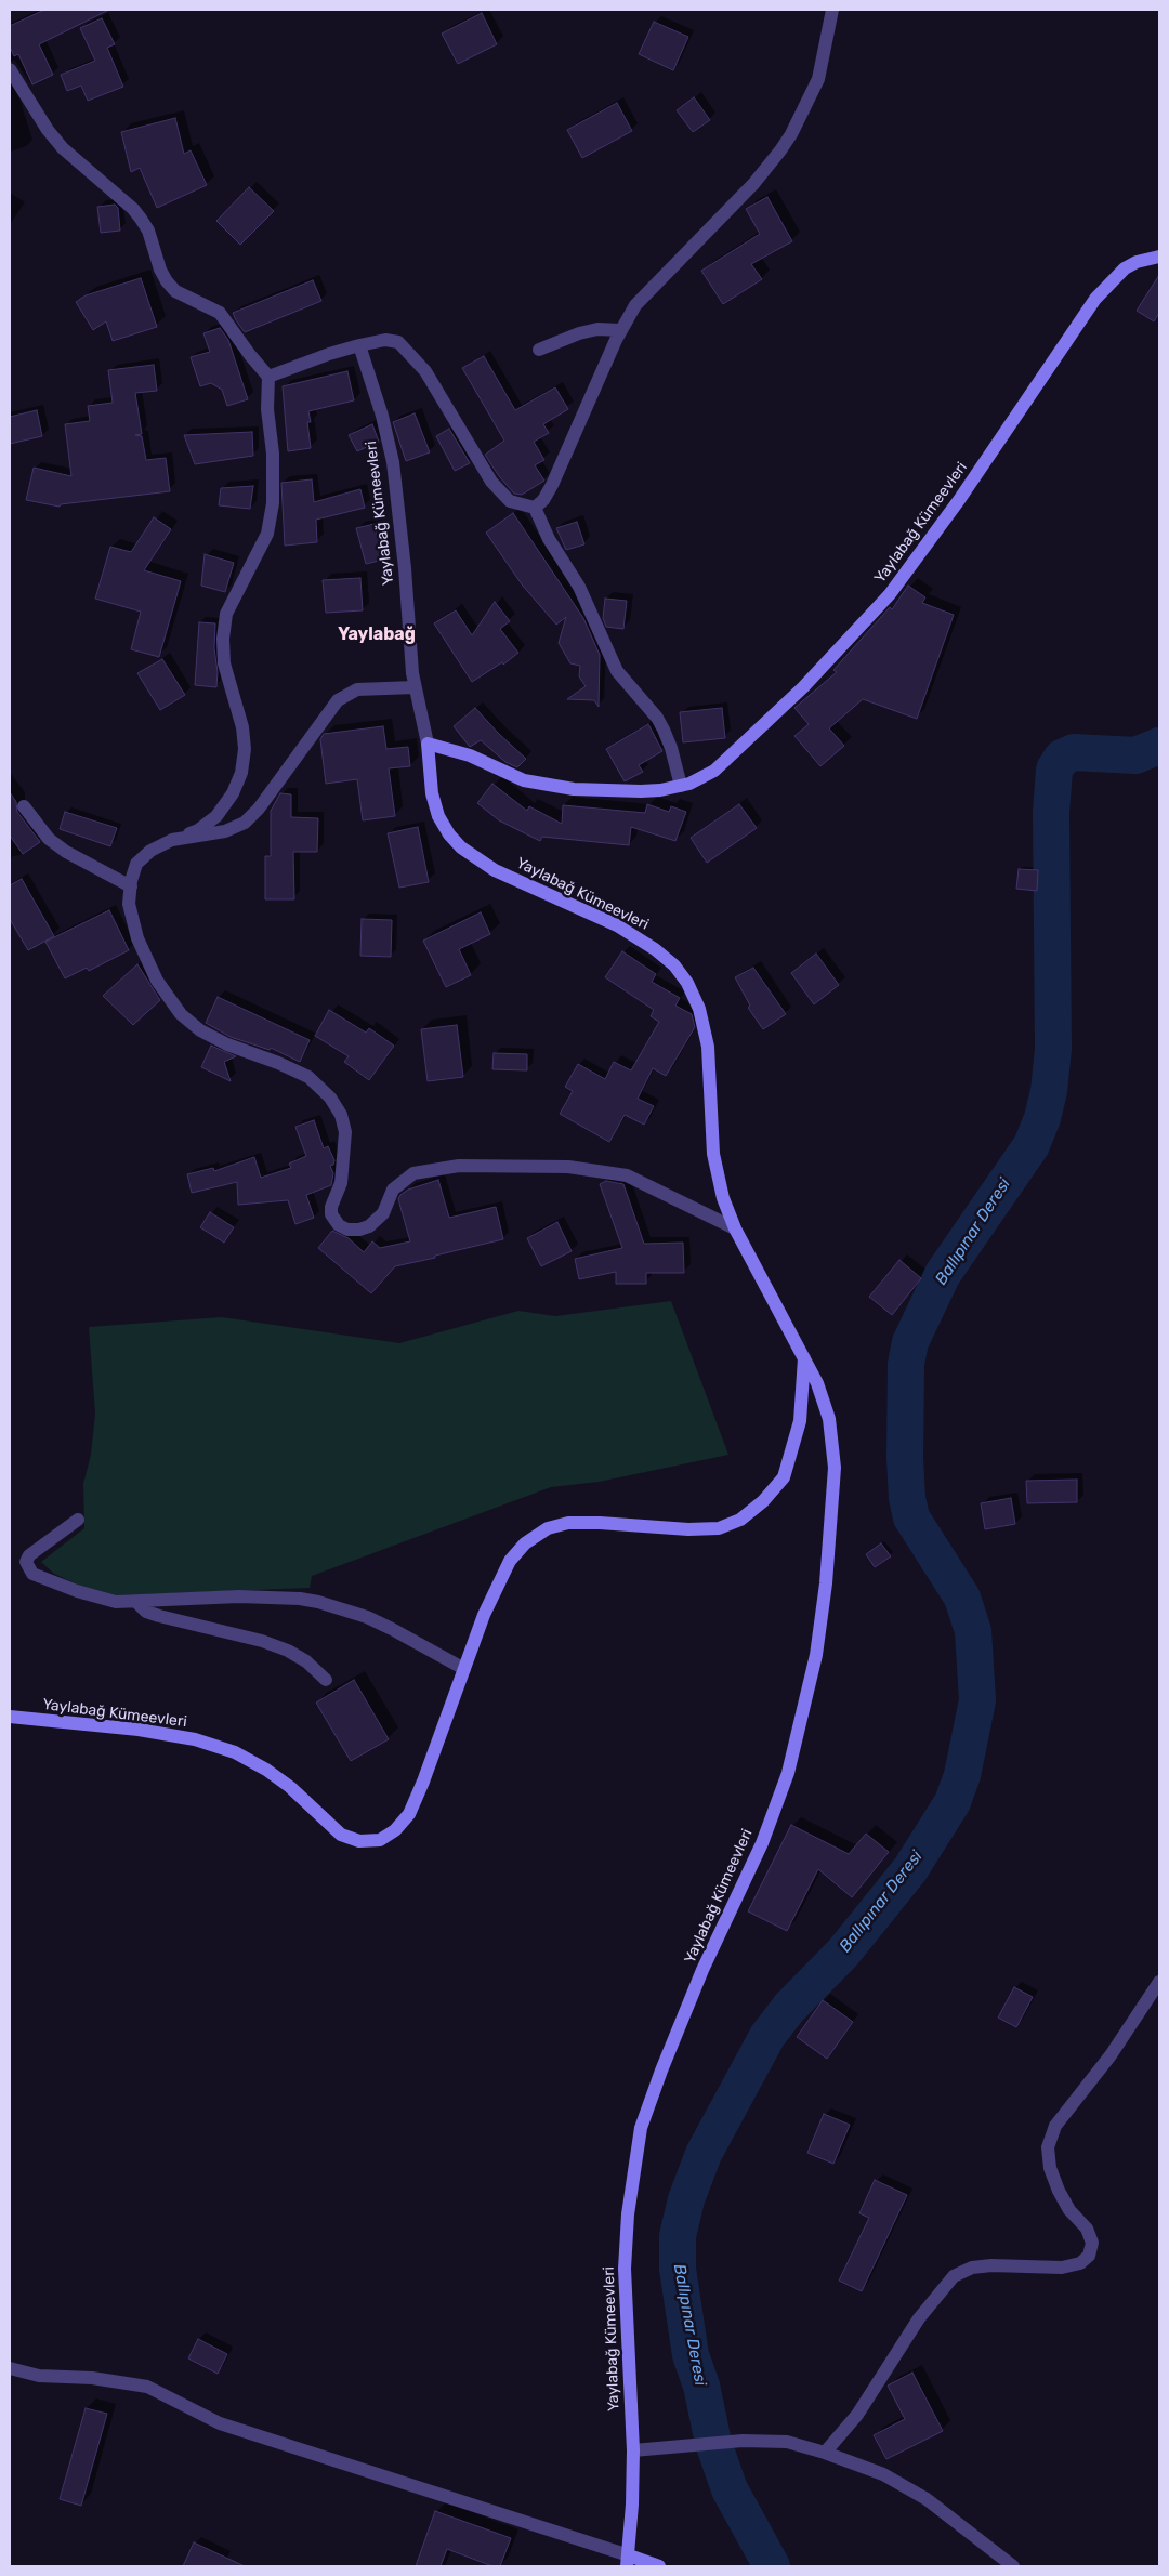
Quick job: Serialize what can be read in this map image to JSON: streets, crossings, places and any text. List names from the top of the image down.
{
  "streets": {
    "street": ["Yaylabağ Kümeevleri"]
  },
  "districts": ["Yaylabağ"],
  "water": ["Ballıpınar Deresi"]
}
